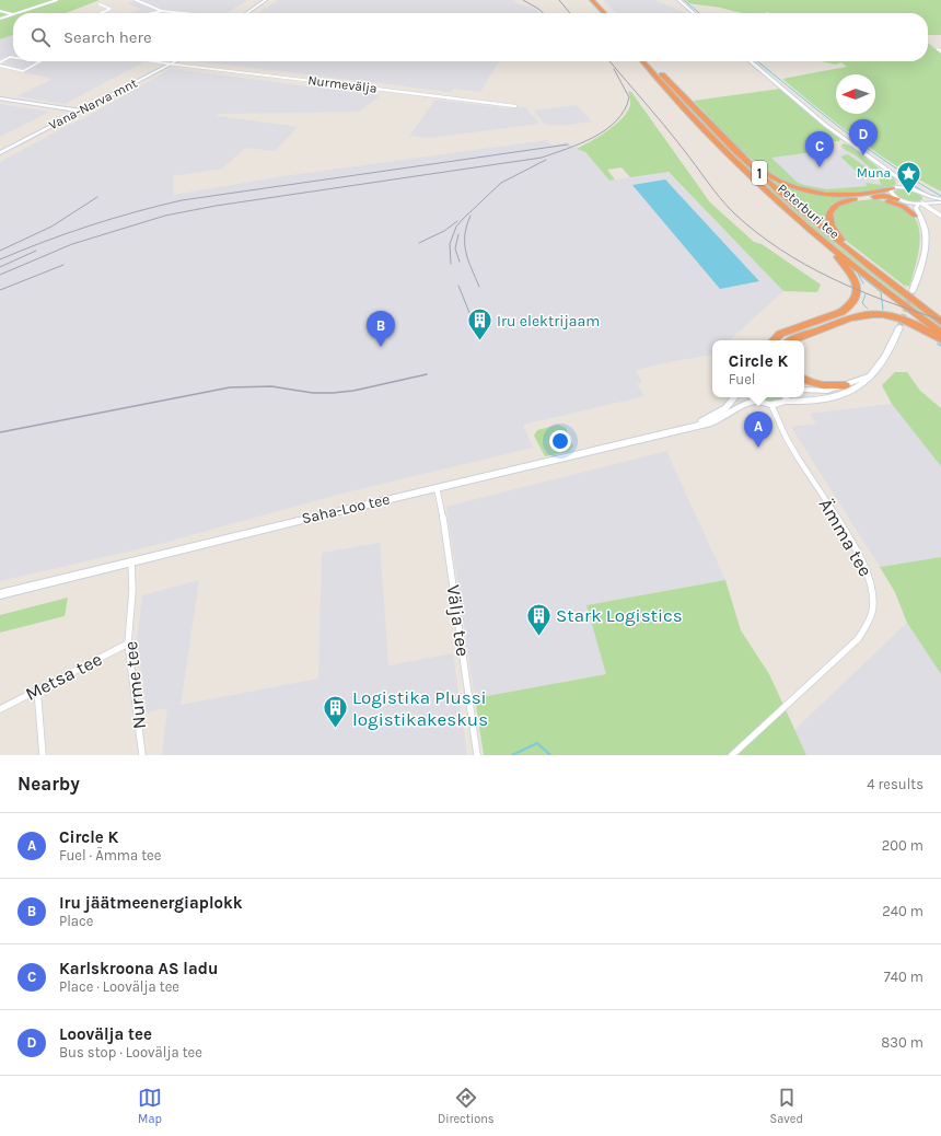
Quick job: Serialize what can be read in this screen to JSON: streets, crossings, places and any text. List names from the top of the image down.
{
  "streets": {
    "highway": ["1", "Peterburi tee"],
    "street": [
      "Nurmevälja",
      "Vana-Narva mnt",
      "Saha-Loo tee",
      "Ämma tee",
      "Välja tee",
      "Metsa tee",
      "Nurme tee"
    ]
  },
  "crossings": [
    ["Nurmevälja", "Vana-Narva mnt"],
    ["Saha-Loo tee", "Välja tee"],
    ["Saha-Loo tee", "Nurme tee"],
    ["Metsa tee", "Nurme tee"]
  ],
  "places": {
    "place": ["Muna"],
    "building": ["Iru elektrijaam", "Stark Logistics", "Logistika Plussi logistikakeskus"]
  },
  "north": "left",
  "page": {
    "search": "Search here",
    "pins": [
      "D",
      "C",
      "B",
      "A"
    ],
    "popup": ["Circle K", "Fuel"],
    "heading": ["Nearby", "4 results"],
    "list": [
      {
        "mark": "A",
        "name": "Circle K",
        "note": "Fuel · Ämma tee",
        "value": "200 m"
      },
      {
        "mark": "B",
        "name": "Iru jäätmeenergiaplokk",
        "note": "Place",
        "value": "240 m"
      },
      {
        "mark": "C",
        "name": "Karlskroona AS ladu",
        "note": "Place · Loovälja tee",
        "value": "740 m"
      },
      {
        "mark": "D",
        "name": "Loovälja tee",
        "note": "Bus stop · Loovälja tee",
        "value": "830 m"
      }
    ],
    "nav": ["Map", "Directions", "Saved"]
  }
}
